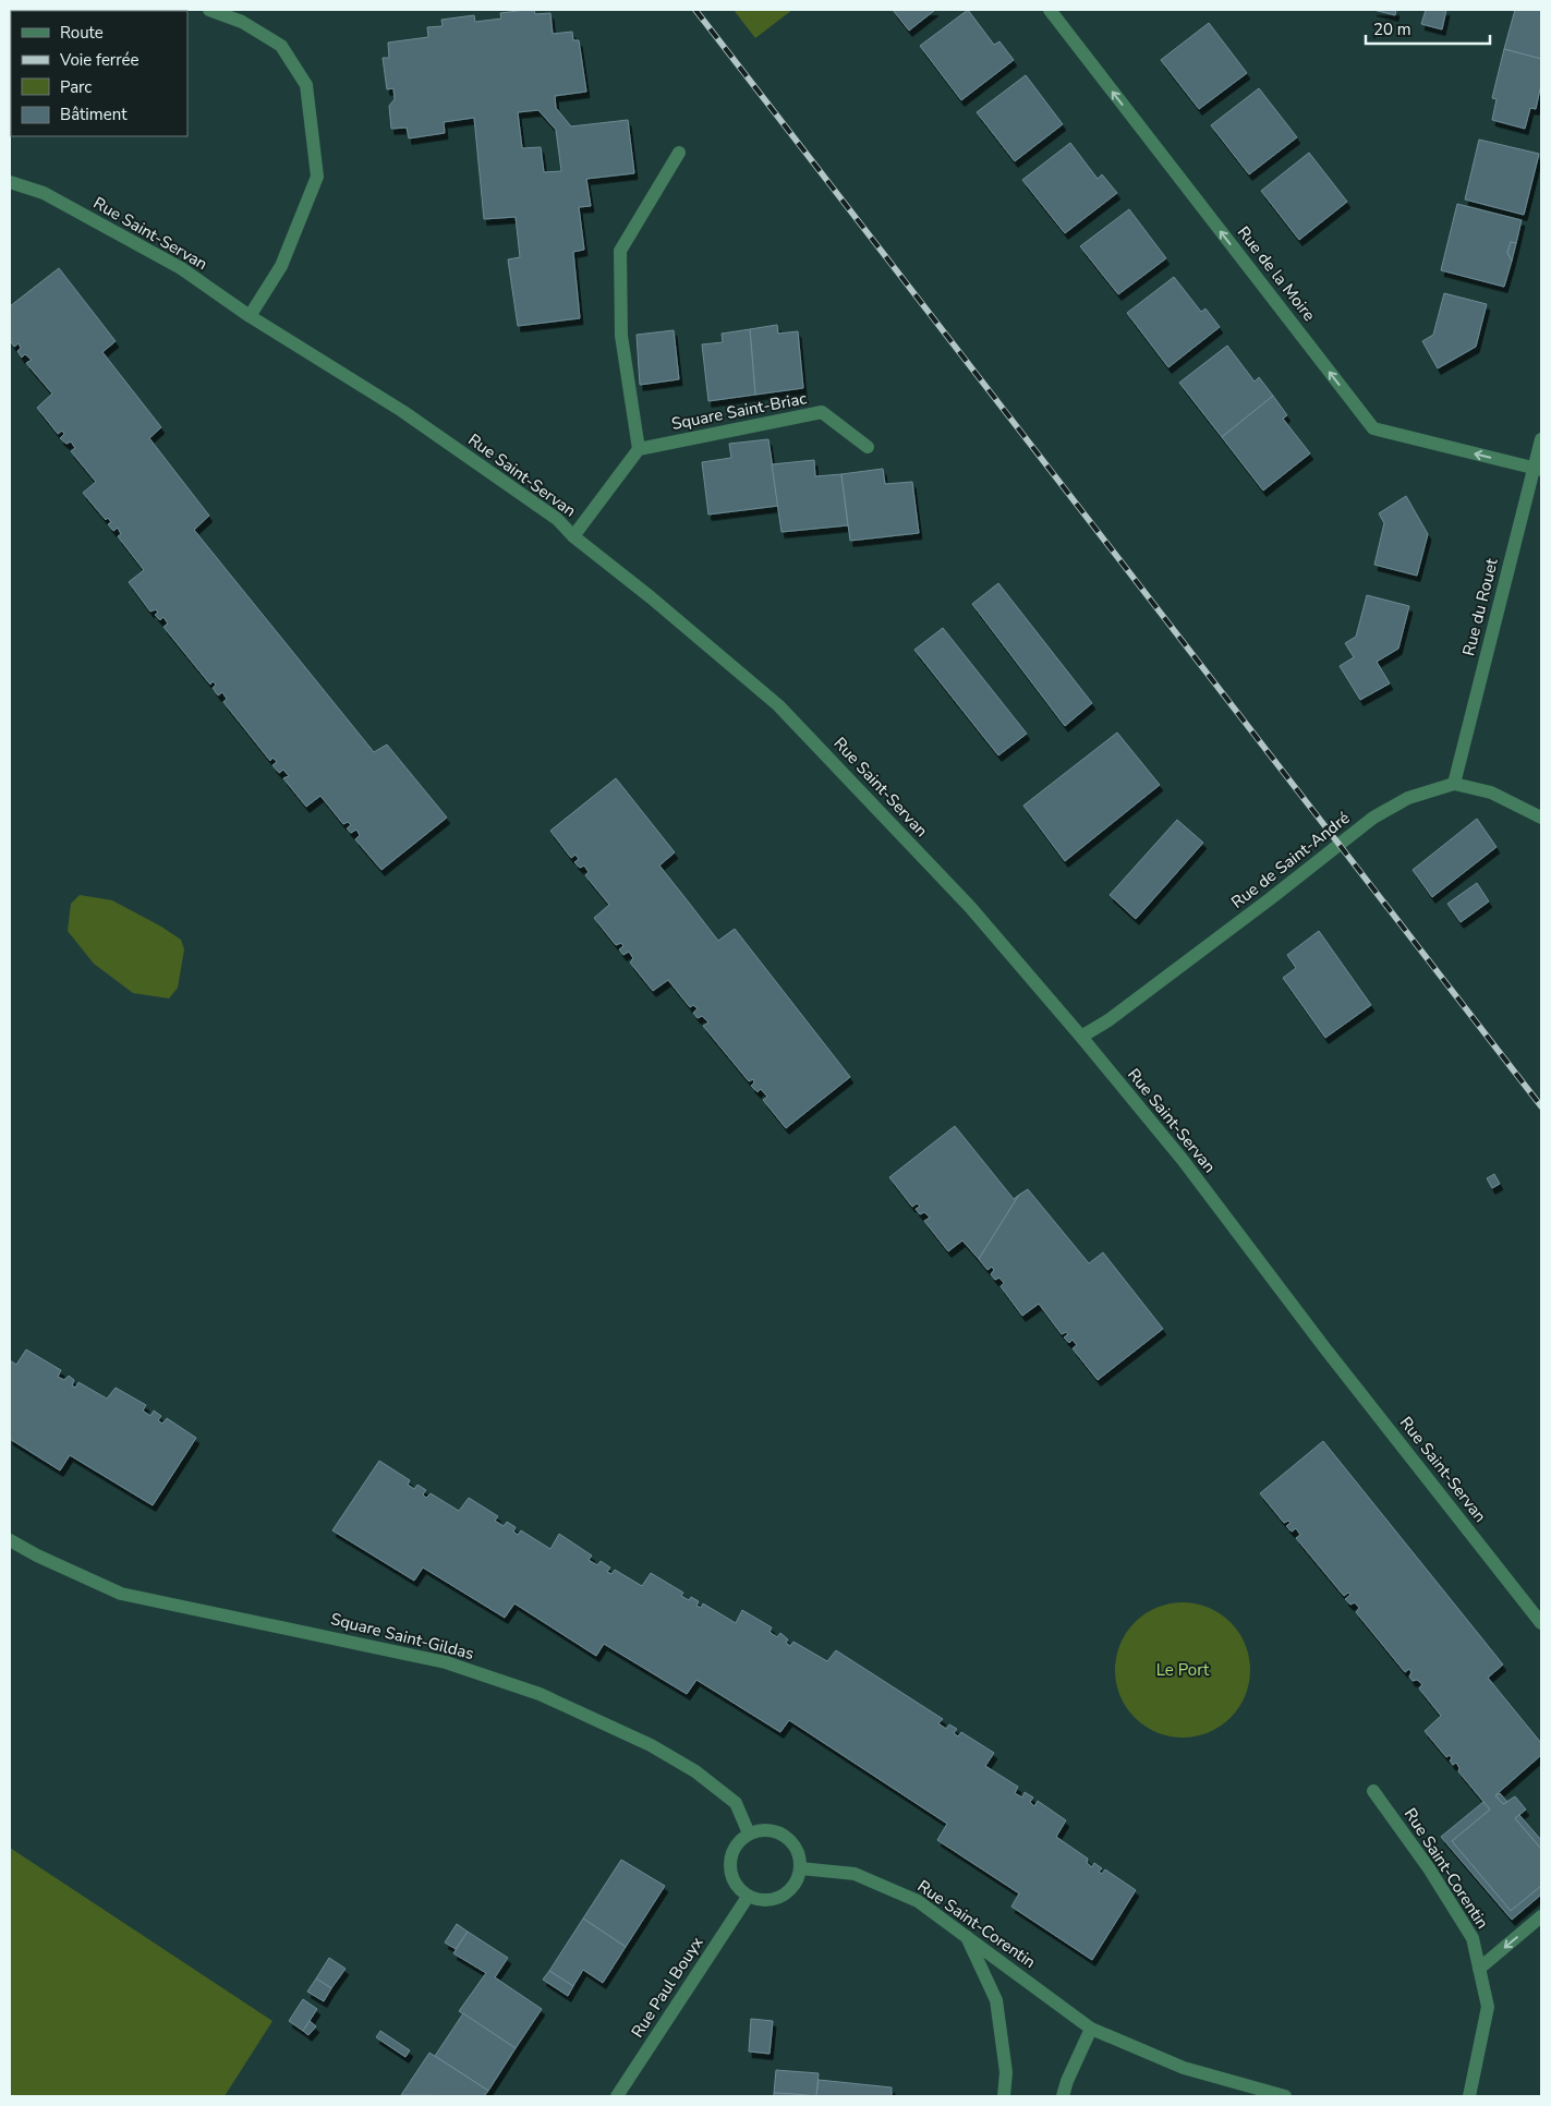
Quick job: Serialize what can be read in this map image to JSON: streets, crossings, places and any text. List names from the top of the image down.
{
  "streets": {
    "street": [
      "Rue Saint-Servan",
      "Rue de la Moire",
      "Square Saint-Briac",
      "Rue du Rouet",
      "Rue de Saint-André",
      "Square Saint-Gildas",
      "Rue Saint-Corentin",
      "Rue Paul Bouyx"
    ]
  },
  "crossings": [
    ["Rue Saint-Servan", "Rue de Saint-André"],
    ["Rue de la Moire", "Rue du Rouet"],
    ["Rue du Rouet", "Rue de Saint-André"],
    ["Square Saint-Gildas", "Rue Saint-Corentin"],
    ["Square Saint-Gildas", "Rue Paul Bouyx"],
    ["Rue Saint-Corentin", "Rue Paul Bouyx"]
  ],
  "one_way": ["Rue de la Moire"],
  "parks": ["Le Port"],
  "legend": [
    "Route",
    "Voie ferrée",
    "Parc",
    "Bâtiment"
  ],
  "scale_bar": "20 m"
}
